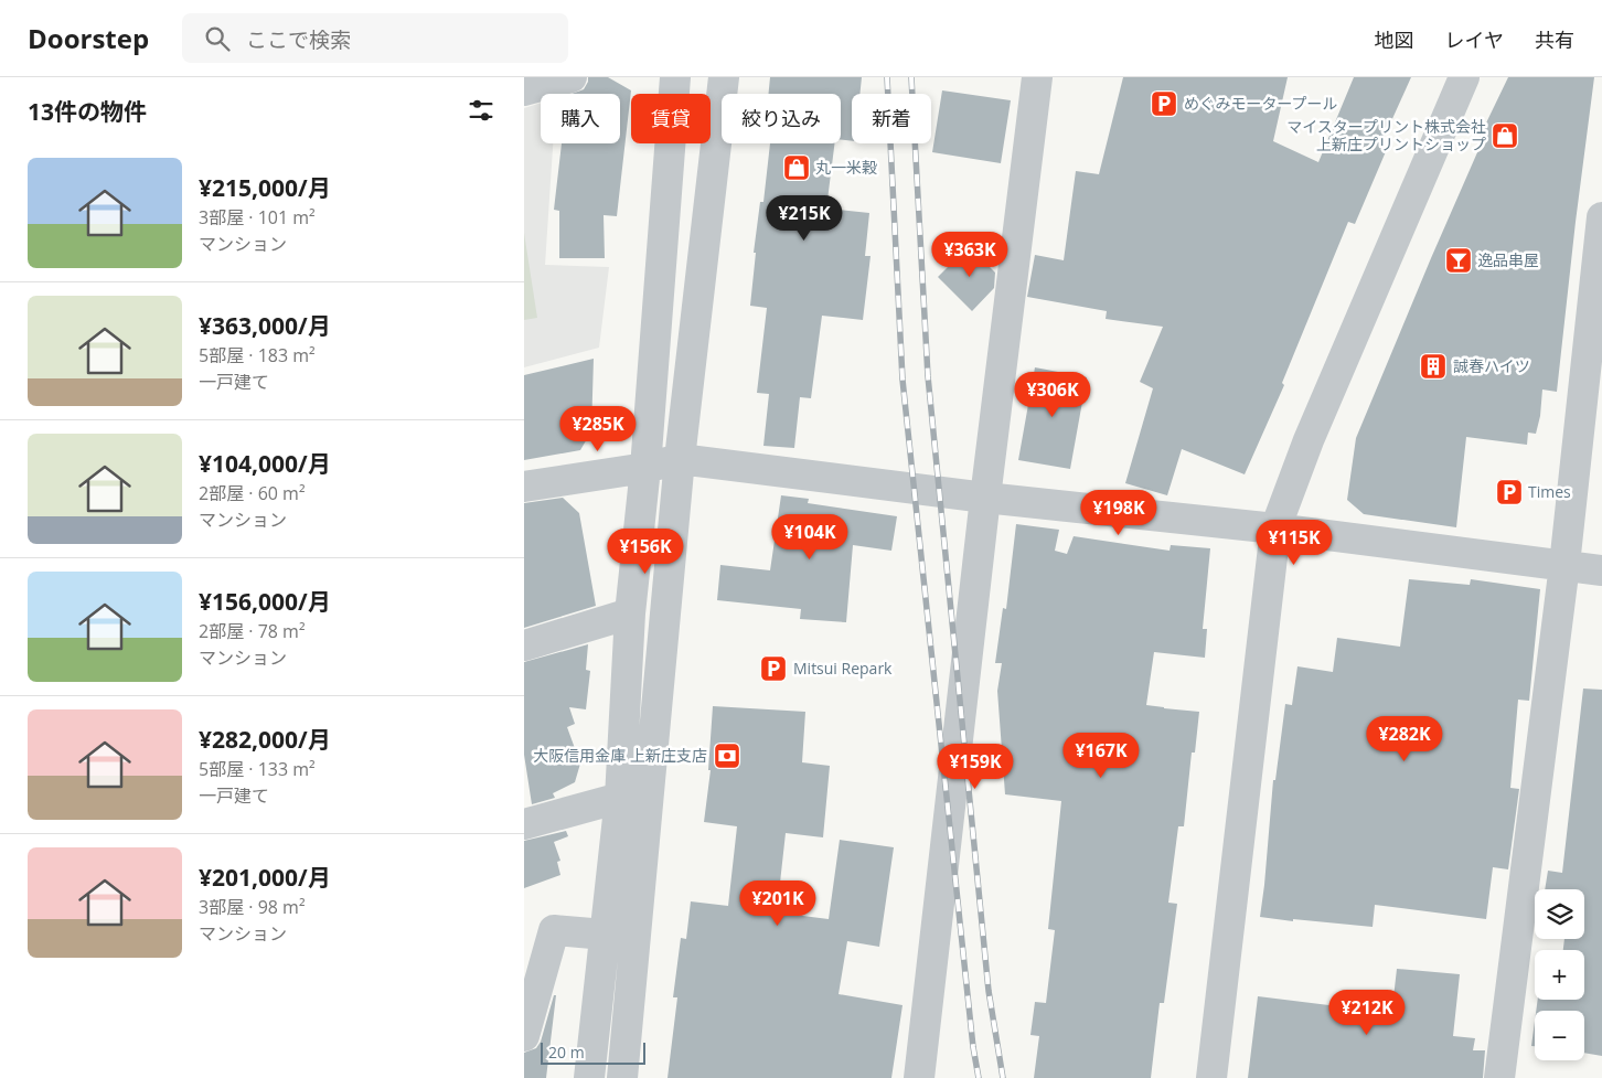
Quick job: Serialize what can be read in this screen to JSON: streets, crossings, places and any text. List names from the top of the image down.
{
  "places": {
    "parking": ["めぐみモータープール", "Times", "Mitsui Repark"],
    "shop": ["マイスタープリント株式会社 上新庄プリントショップ", "丸一米穀"],
    "bar": ["逸品串屋"],
    "building": ["誠春ハイツ"],
    "bank": ["大阪信用金庫 上新庄支店"]
  },
  "scale_bar": "20 m",
  "page": {
    "header": "Doorstep",
    "search": "ここで検索",
    "nav": ["地図", "レイヤ", "共有"],
    "heading": "13件の物件",
    "chip": [
      "購入",
      "賃貸",
      "絞り込み",
      "新着"
    ],
    "list": [
      {
        "name": "¥215,000/月",
        "note": "3部屋 · 101 m² · マンション"
      },
      {
        "name": "¥363,000/月",
        "note": "5部屋 · 183 m² · 一戸建て"
      },
      {
        "name": "¥104,000/月",
        "note": "2部屋 · 60 m² · マンション"
      },
      {
        "name": "¥156,000/月",
        "note": "2部屋 · 78 m² · マンション"
      },
      {
        "name": "¥282,000/月",
        "note": "5部屋 · 133 m² · 一戸建て"
      },
      {
        "name": "¥201,000/月",
        "note": "3部屋 · 98 m² · マンション"
      }
    ],
    "price": [
      "¥215K",
      "¥363K",
      "¥306K",
      "¥285K",
      "¥198K",
      "¥104K",
      "¥115K",
      "¥156K",
      "¥282K",
      "¥167K",
      "¥159K",
      "¥201K",
      "¥212K"
    ],
    "map_buttons": ["+", "−"],
    "scale": "20 m"
  }
}
